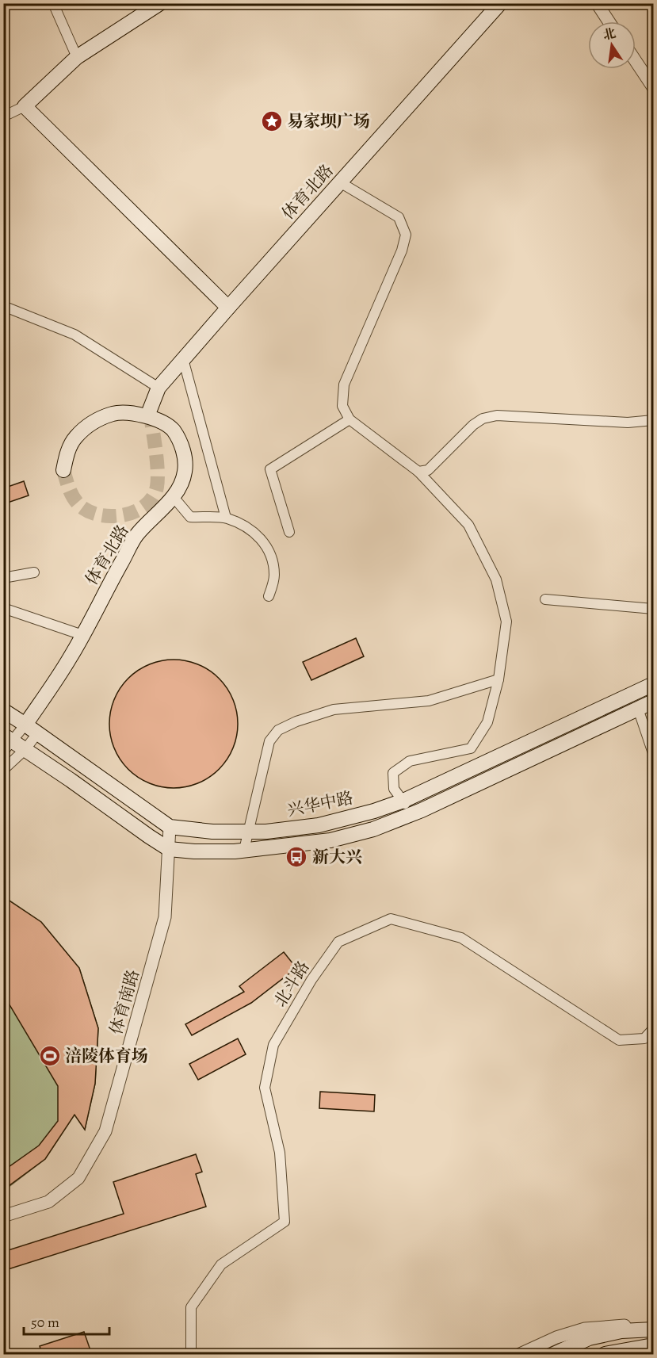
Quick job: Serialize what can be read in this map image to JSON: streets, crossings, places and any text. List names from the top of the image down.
{
  "streets": {
    "main road": ["体育北路", "兴华中路"],
    "street": ["北斗路", "体育南路"]
  },
  "crossings": [
    ["体育北路", "兴华中路"],
    ["兴华中路", "体育南路"]
  ],
  "places": {
    "place": ["易家坝广场"],
    "bus stop": ["新大兴"],
    "sports": ["涪陵体育场"]
  },
  "scale_bar": "50 m",
  "north": "top"
}
